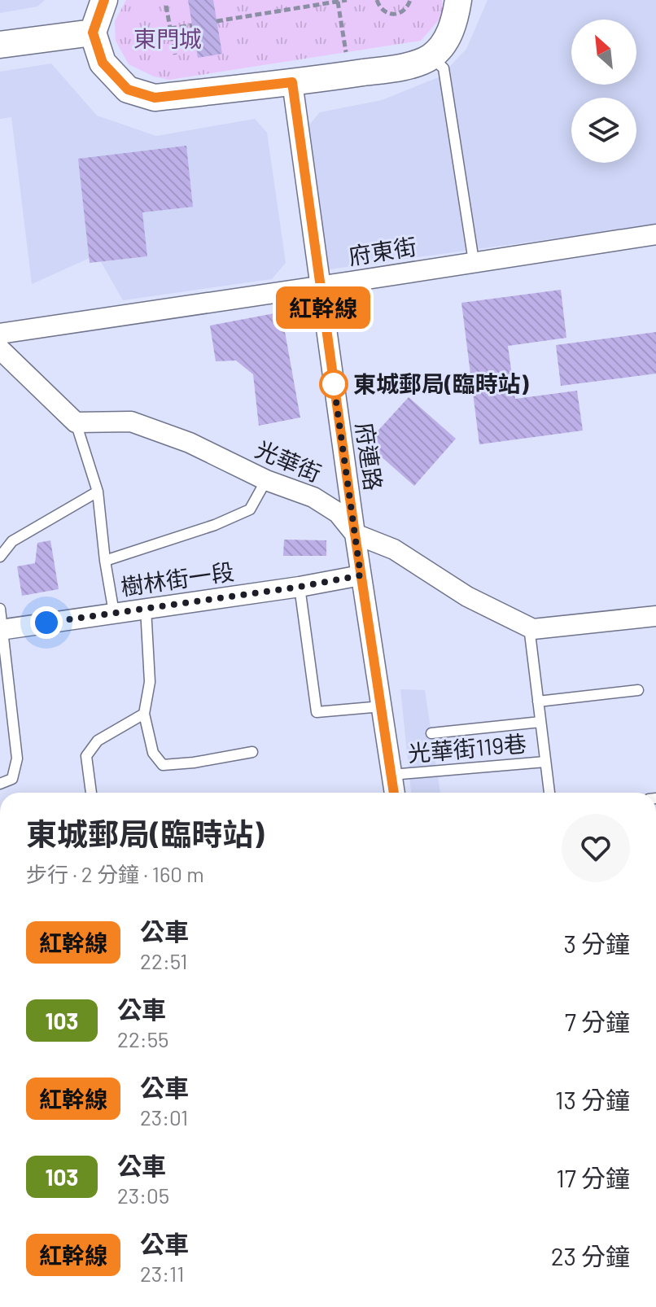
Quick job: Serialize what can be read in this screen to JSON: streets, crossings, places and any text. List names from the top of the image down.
{
  "streets": {
    "street": [
      "府東街",
      "府連路",
      "光華街",
      "樹林街一段"
    ],
    "lane": ["光華街119巷"]
  },
  "crossings": [
    ["府東街", "府連路"],
    ["府連路", "光華街"],
    ["府連路", "樹林街一段"],
    ["府連路", "光華街119巷"],
    ["光華街", "光華街119巷"]
  ],
  "parks": ["東門城"],
  "places": ["東城郵局(臨時站)"],
  "lines": ["bus line 紅幹線"],
  "north": "top left",
  "page": {
    "on_map": "紅幹線",
    "heading": ["東城郵局(臨時站)", "步行 · 2 分鐘 · 160 m"],
    "list": [
      {
        "mark": "紅幹線",
        "name": "公車",
        "note": "22:51",
        "value": "3 分鐘"
      },
      {
        "mark": "103",
        "name": "公車",
        "note": "22:55",
        "value": "7 分鐘"
      },
      {
        "mark": "紅幹線",
        "name": "公車",
        "note": "23:01",
        "value": "13 分鐘"
      },
      {
        "mark": "103",
        "name": "公車",
        "note": "23:05",
        "value": "17 分鐘"
      },
      {
        "mark": "紅幹線",
        "name": "公車",
        "note": "23:11",
        "value": "23 分鐘"
      }
    ]
  }
}
